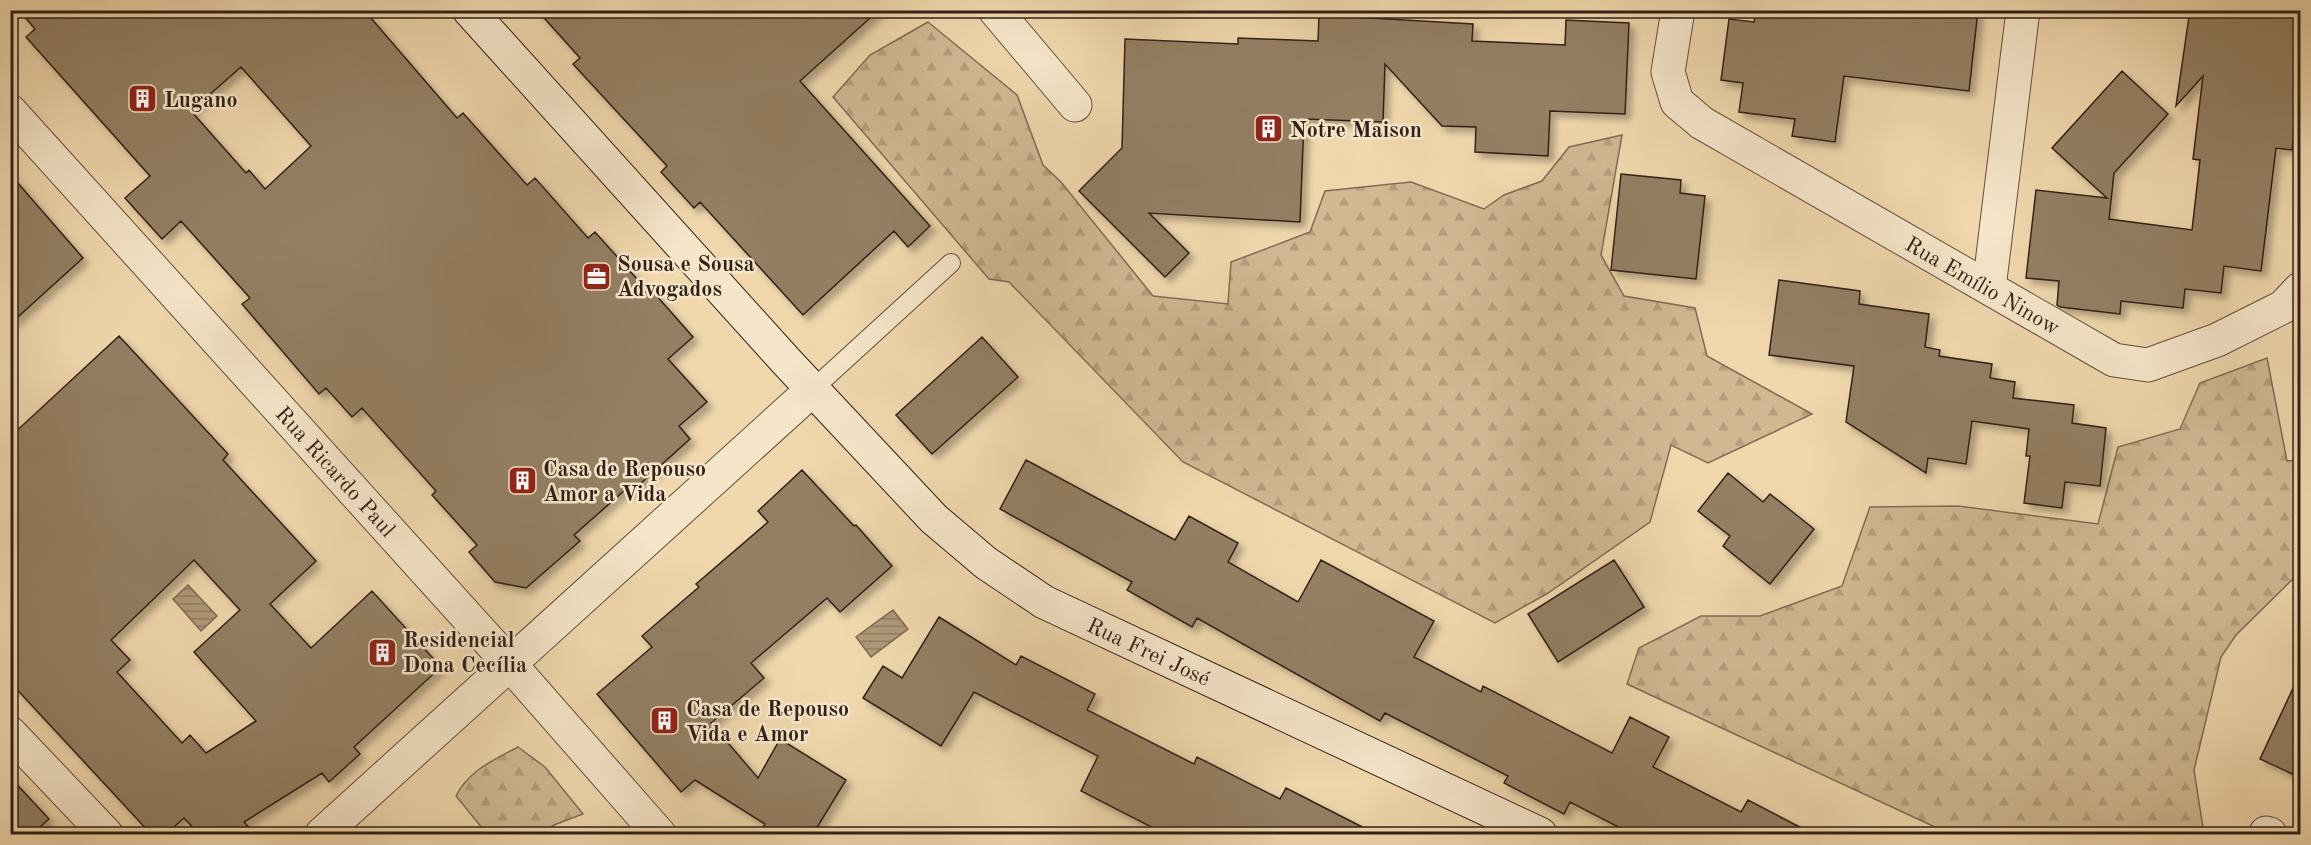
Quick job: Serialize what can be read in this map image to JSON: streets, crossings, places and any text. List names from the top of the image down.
{
  "streets": {
    "street": ["Rua Emílio Ninow", "Rua Ricardo Paul", "Rua Frei José"]
  },
  "places": {
    "building": [
      "Lugano",
      "Notre Maison",
      "Casa de Repouso Amor a Vida",
      "Residencial Dona Cecília",
      "Casa de Repouso Vida e Amor"
    ],
    "office": ["Sousa e Sousa Advogados"]
  }
}
